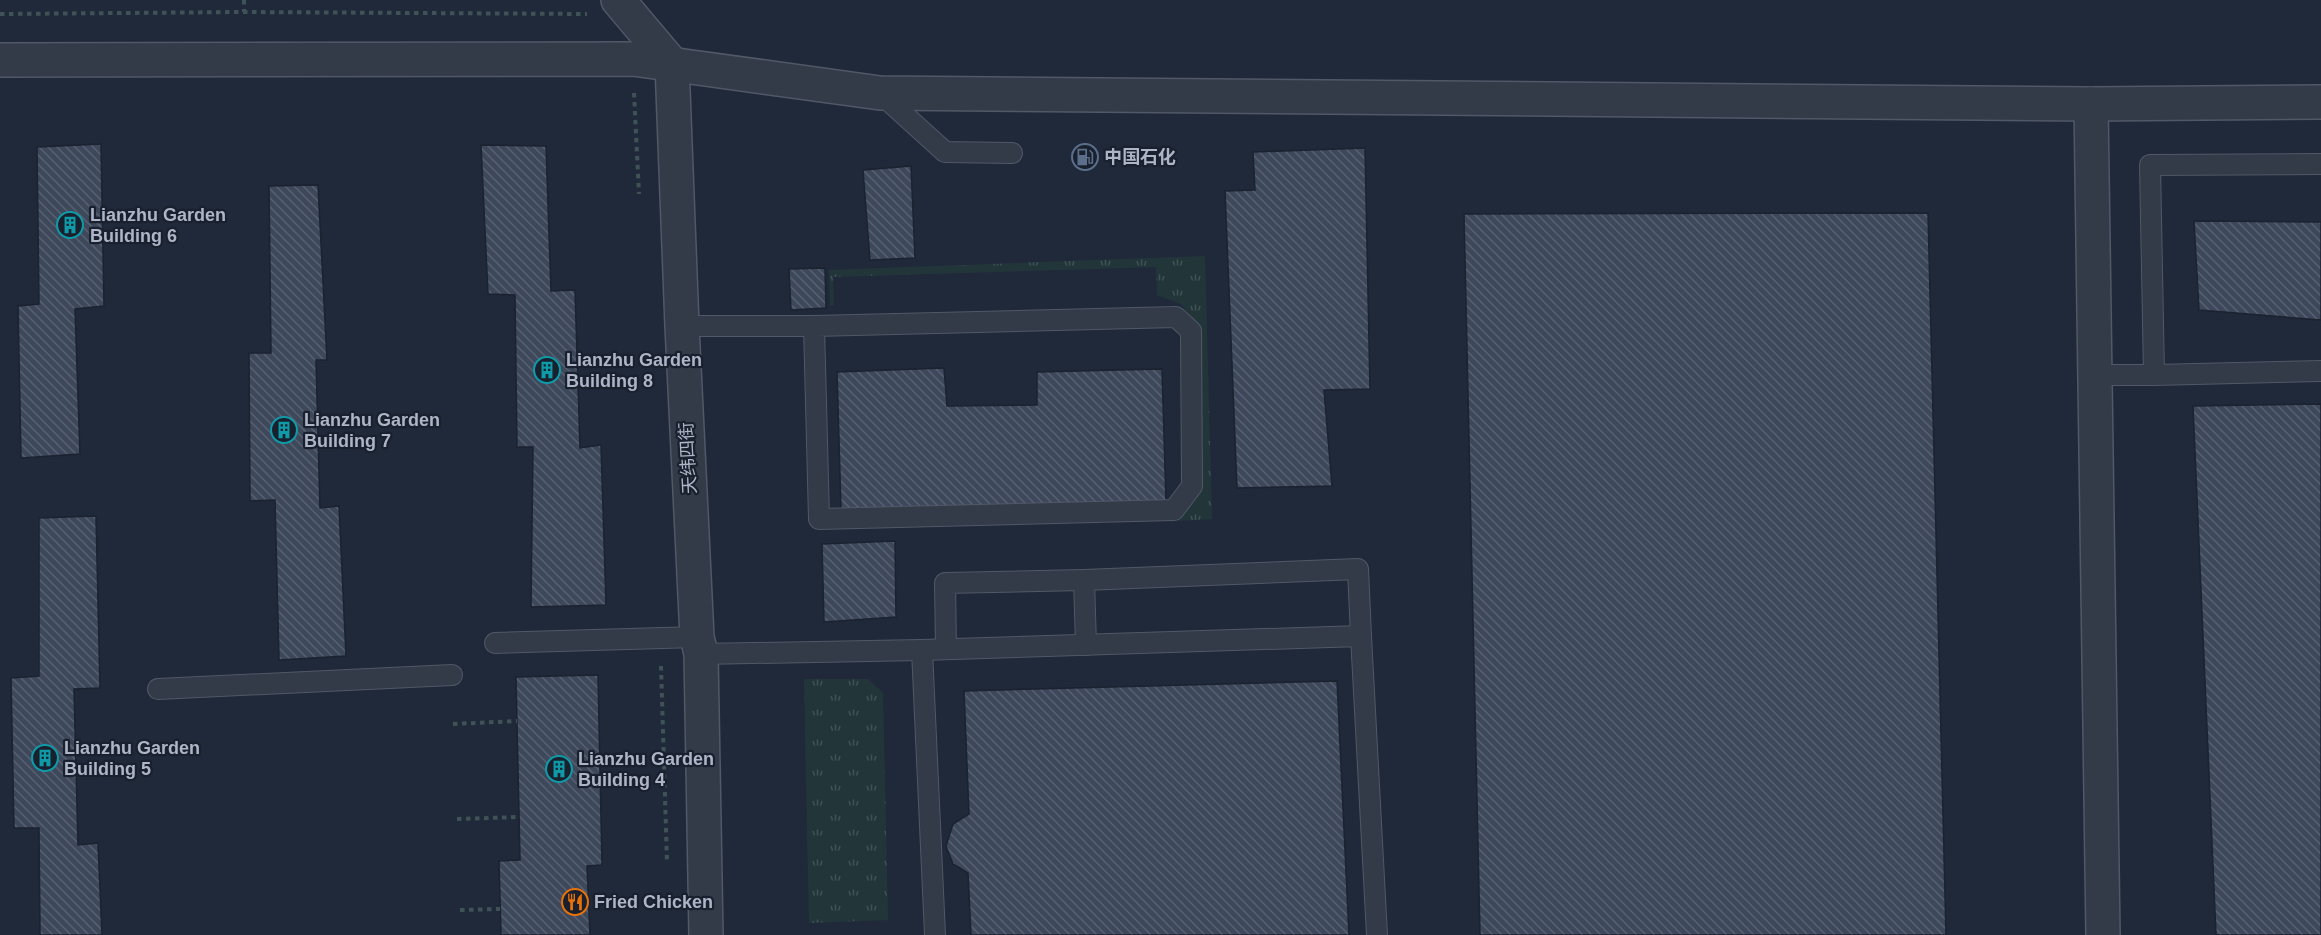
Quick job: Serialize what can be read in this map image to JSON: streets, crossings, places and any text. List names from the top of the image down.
{
  "streets": {
    "street": ["天纬四街"]
  },
  "places": {
    "fuel station": ["中国石化"],
    "building": [
      "Lianzhu Garden Building 6",
      "Lianzhu Garden Building 8",
      "Lianzhu Garden Building 7",
      "Lianzhu Garden Building 5",
      "Lianzhu Garden Building 4"
    ],
    "restaurant": ["Fried Chicken"]
  }
}
